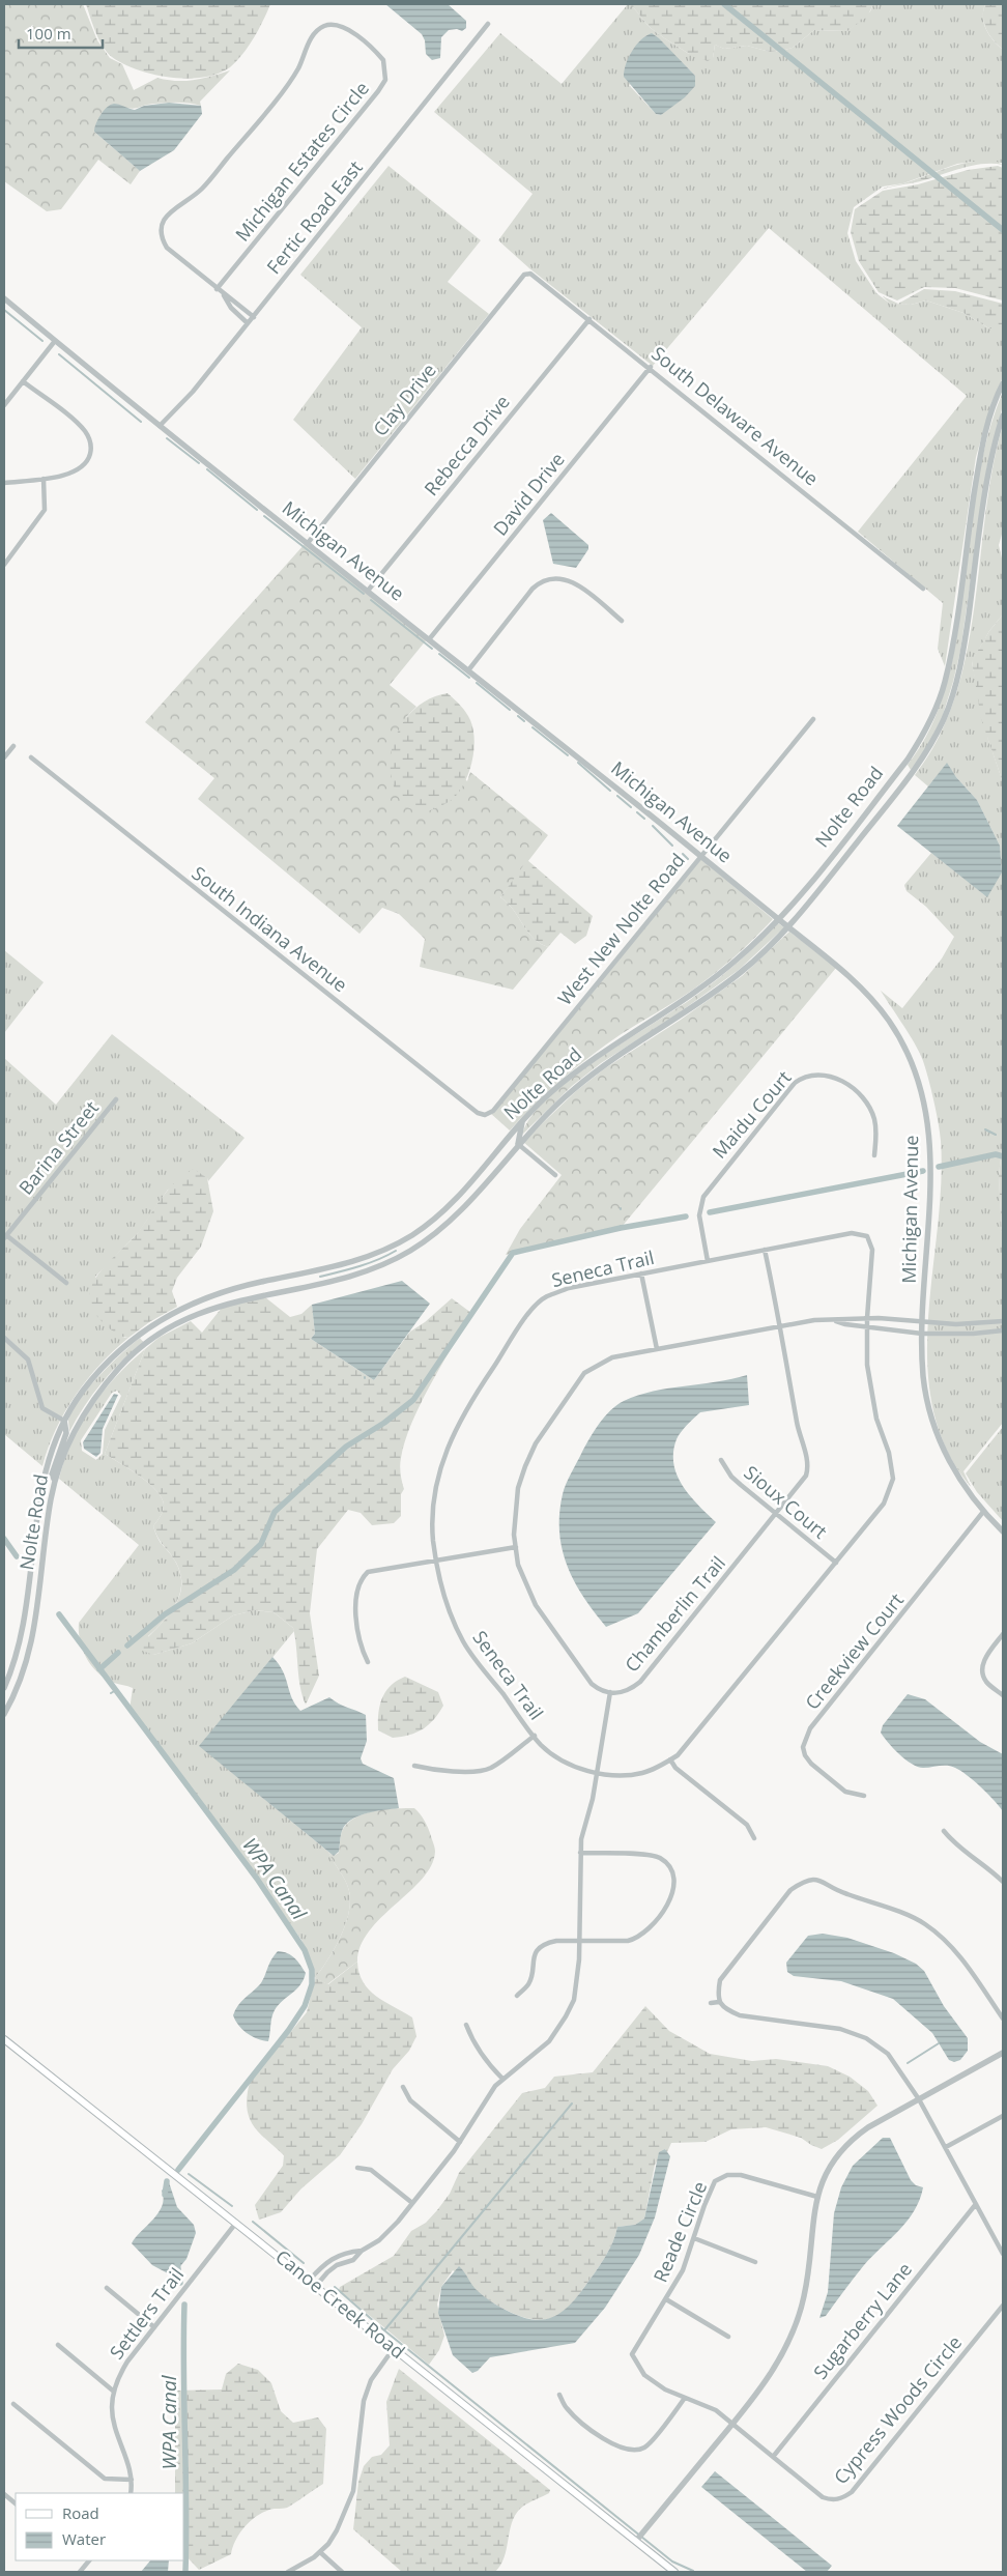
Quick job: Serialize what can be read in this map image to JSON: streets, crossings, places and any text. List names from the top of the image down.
{
  "streets": {
    "main road": ["Canoe Creek Road"],
    "street": [
      "Michigan Estates Circle",
      "Fertic Road East",
      "Clay Drive",
      "South Delaware Avenue",
      "Rebecca Drive",
      "David Drive",
      "Michigan Avenue",
      "Nolte Road",
      "South Indiana Avenue",
      "West New Nolte Road",
      "Maidu Court",
      "Barina Street",
      "Seneca Trail",
      "Sioux Court",
      "Chamberlin Trail",
      "Creekview Court",
      "Reade Circle",
      "Settlers Trail",
      "Sugarberry Lane",
      "Cypress Woods Circle"
    ]
  },
  "crossings": [
    ["Michigan Estates Circle", "Fertic Road East"],
    ["Fertic Road East", "Michigan Avenue"],
    ["Clay Drive", "South Delaware Avenue"],
    ["Clay Drive", "Michigan Avenue"],
    ["South Delaware Avenue", "Rebecca Drive"],
    ["South Delaware Avenue", "David Drive"],
    ["Rebecca Drive", "Michigan Avenue"],
    ["David Drive", "Michigan Avenue"],
    ["Michigan Avenue", "Nolte Road"],
    ["Michigan Avenue", "West New Nolte Road"],
    ["Michigan Avenue", "Creekview Court"],
    ["South Indiana Avenue", "West New Nolte Road"],
    ["Maidu Court", "Seneca Trail"],
    ["Seneca Trail", "Sioux Court"],
    ["Seneca Trail", "Chamberlin Trail"],
    ["Sioux Court", "Chamberlin Trail"],
    ["Reade Circle", "Cypress Woods Circle"],
    ["Canoe Creek Road", "Settlers Trail"],
    ["Sugarberry Lane", "Cypress Woods Circle"]
  ],
  "water": ["WPA Canal"],
  "legend": ["Road", "Water"],
  "scale_bar": "100 m"
}
